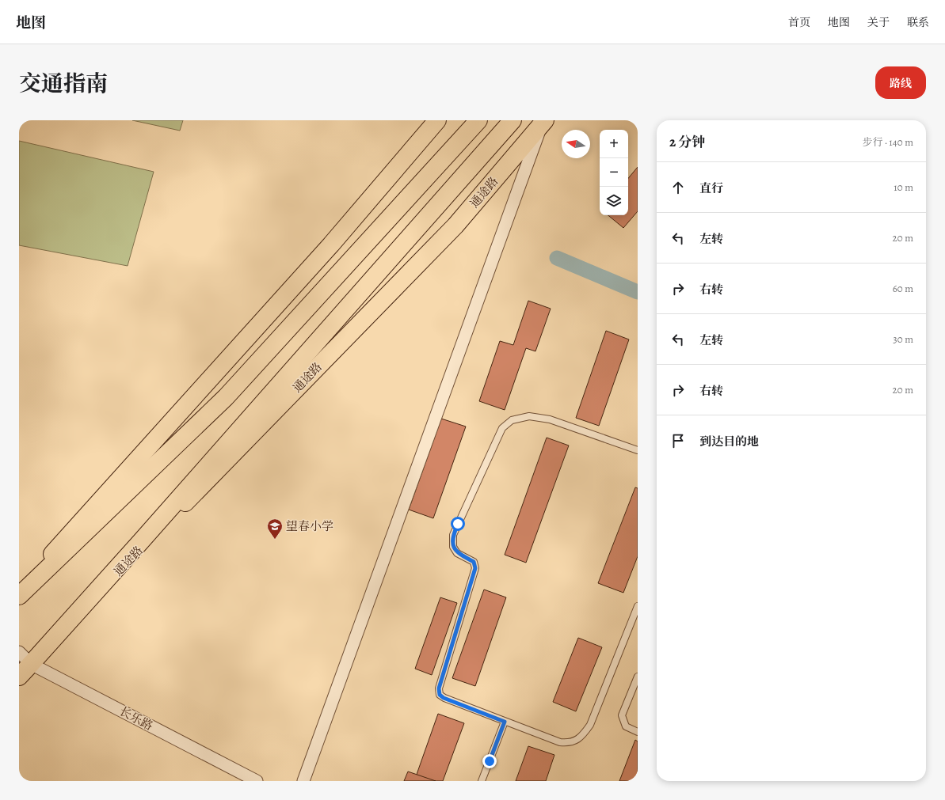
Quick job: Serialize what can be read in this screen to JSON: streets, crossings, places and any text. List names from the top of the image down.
{
  "streets": {
    "main road": ["通途路"],
    "street": ["长乐路"]
  },
  "places": {
    "school or university": ["望春小学"]
  },
  "north": "left",
  "page": {
    "header": "地图",
    "nav": [
      "首页",
      "地图",
      "关于",
      "联系"
    ],
    "title": "交通指南",
    "buttons": "路线",
    "heading": ["2 分钟", "步行 · 140 m"],
    "map_buttons": ["+", "−"],
    "list": [
      ["直行", "10 m"],
      ["左转", "20 m"],
      ["右转", "60 m"],
      ["左转", "30 m"],
      ["右转", "20 m"],
      "到达目的地"
    ]
  }
}
